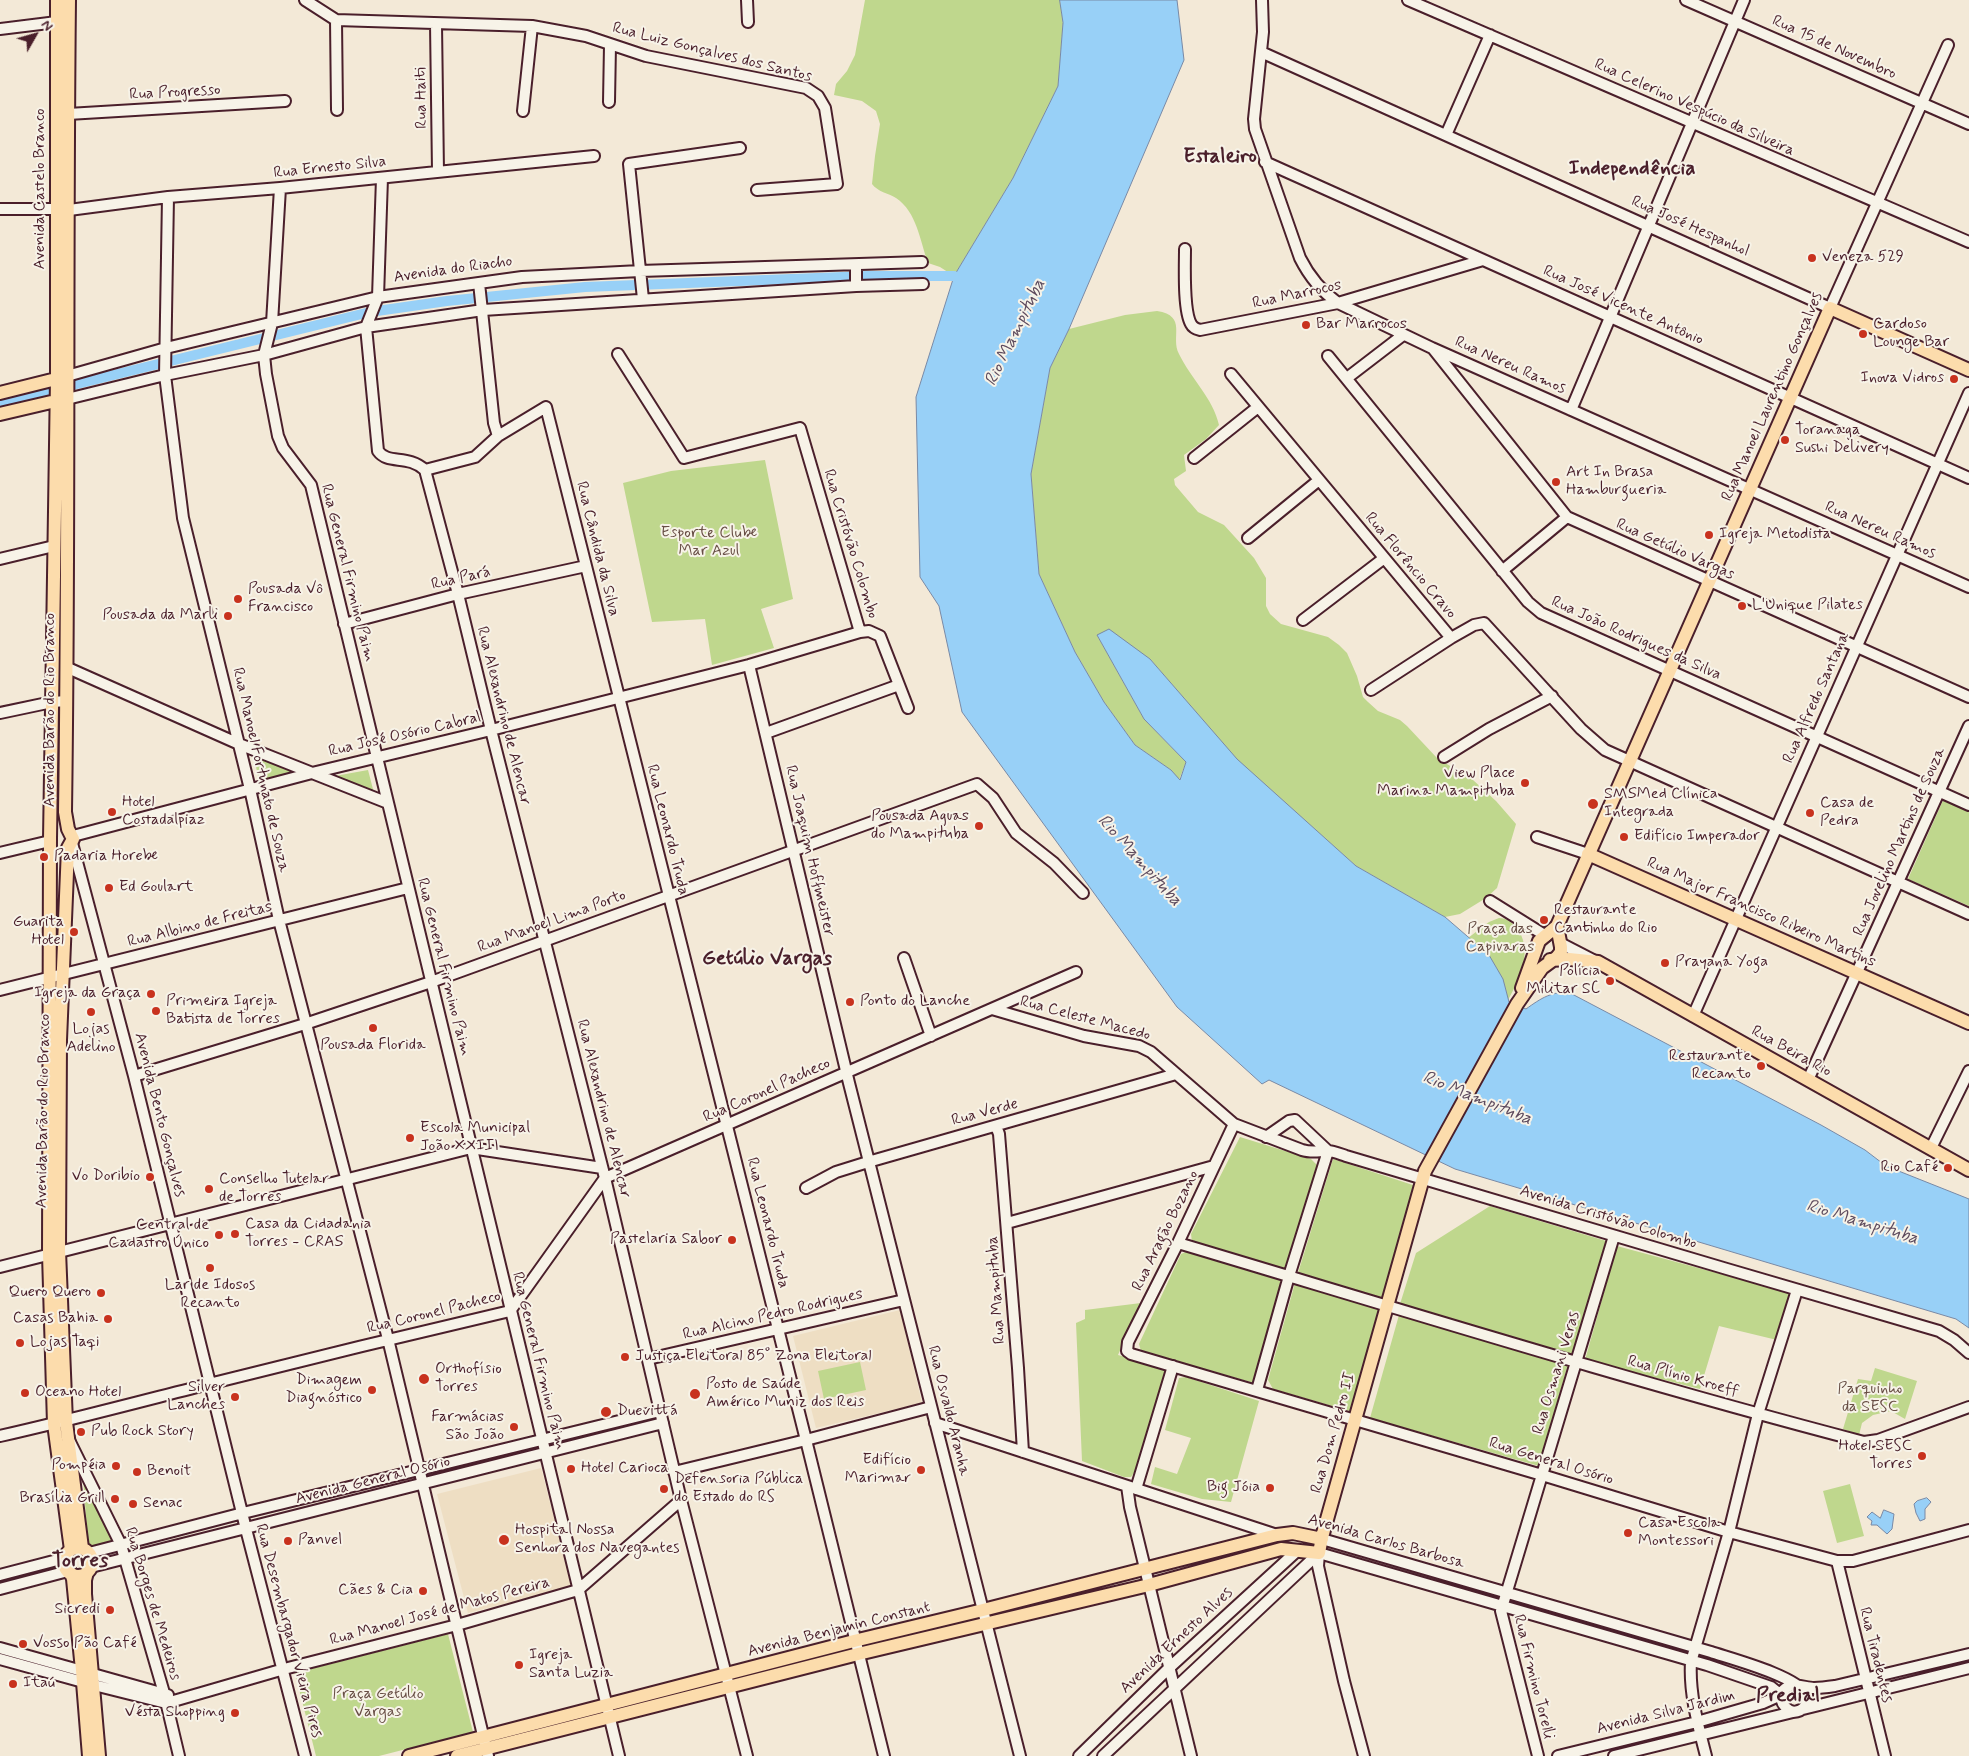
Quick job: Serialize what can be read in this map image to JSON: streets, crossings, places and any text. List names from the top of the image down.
{
  "streets": {
    "main road": [
      "Avenida Castelo Branco",
      "Rua José Hespanhol",
      "Avenida do Riacho",
      "Rua Manoel Laurentino Gonçalves",
      "Avenida Barão do Rio Branco",
      "Rua Major Francisco Ribeiro Martins",
      "Rua Beira Rio",
      "Rua Dom Pedro II",
      "Avenida Carlos Barbosa",
      "Avenida Benjamin Constant"
    ],
    "street": [
      "Rua 15 de Novembro",
      "Rua Luiz Gonçalves dos Santos",
      "Rua Progresso",
      "Rua Haiti",
      "Rua Celerino Vespúcio da Silveira",
      "Rua Ernesto Silva",
      "Rua Marrocos",
      "Rua José Vicente Antônio",
      "Rua Nereu Ramos",
      "Rua Cristóvão Colombo",
      "Rua Cândida da Silva",
      "Rua Getúlio Vargas",
      "Rua Florêncio Cravo",
      "Rua General Firmino Paim",
      "Rua Pará",
      "Rua João Rodrigues da Silva",
      "Rua Alfredo Santana",
      "Rua Alexandrino de Alencar",
      "Rua José Osório Cabral",
      "Rua Manoel Fortunato de Souza",
      "Rua Leonardo Truda",
      "Rua Jovelino Martins de Souza",
      "Rua Joaquim Hoffmeister",
      "Rua Manoel Lima Porto",
      "Rua Albino de Freitas",
      "Rua Celeste Macedo",
      "Rua Coronel Pacheco",
      "Rua Verde",
      "Avenida Bento Gonçalves",
      "Avenida Cristóvão Colombo",
      "Rua Aragão Bozano",
      "Rua Mampituba",
      "Rua Alcino Pedro Rodrigues",
      "Rua Osmani Veras",
      "Rua Plínio Kroeff",
      "Rua Osvaldo Aranha",
      "Rua General Osório",
      "Avenida General Osório",
      "Rua Borges de Medeiros",
      "Rua Manoel José de Matos Pereira",
      "Rua Desembargador Vieira Pires",
      "Avenida Ernesto Alves",
      "Rua Tiradentes",
      "Rua Firmino Torelli",
      "Avenida Silva Jardim"
    ]
  },
  "crossings": [
    ["Rua 15 de Novembro", "Rua Manoel Laurentino Gonçalves"],
    ["Rua Luiz Gonçalves dos Santos", "Rua Haiti"],
    ["Rua Progresso", "Avenida Castelo Branco"],
    ["Rua Haiti", "Rua Ernesto Silva"],
    ["Rua Celerino Vespúcio da Silveira", "Rua Manoel Laurentino Gonçalves"],
    ["Rua Ernesto Silva", "Avenida Castelo Branco"],
    ["Rua Ernesto Silva", "Rua General Firmino Paim"],
    ["Rua Ernesto Silva", "Rua Manoel Fortunato de Souza"],
    ["Avenida Castelo Branco", "Avenida do Riacho"],
    ["Avenida Castelo Branco", "Avenida Barão do Rio Branco"],
    ["Rua José Hespanhol", "Rua Nereu Ramos"],
    ["Rua José Hespanhol", "Rua Manoel Laurentino Gonçalves"],
    ["Avenida do Riacho", "Rua General Firmino Paim"],
    ["Avenida do Riacho", "Avenida Barão do Rio Branco"],
    ["Avenida do Riacho", "Rua Manoel Fortunato de Souza"],
    ["Rua Marrocos", "Rua José Vicente Antônio"],
    ["Rua Marrocos", "Rua Nereu Ramos"],
    ["Rua José Vicente Antônio", "Rua Nereu Ramos"],
    ["Rua José Vicente Antônio", "Rua Manoel Laurentino Gonçalves"],
    ["Rua José Vicente Antônio", "Rua Alfredo Santana"],
    ["Rua Nereu Ramos", "Rua Manoel Laurentino Gonçalves"],
    ["Rua Nereu Ramos", "Rua Getúlio Vargas"],
    ["Rua Nereu Ramos", "Rua Alfredo Santana"],
    ["Rua Manoel Laurentino Gonçalves", "Rua Getúlio Vargas"],
    ["Rua Manoel Laurentino Gonçalves", "Rua Florêncio Cravo"],
    ["Rua Manoel Laurentino Gonçalves", "Rua João Rodrigues da Silva"],
    ["Rua Manoel Laurentino Gonçalves", "Rua Major Francisco Ribeiro Martins"],
    ["Rua Manoel Laurentino Gonçalves", "Rua Beira Rio"],
    ["Rua Manoel Laurentino Gonçalves", "Rua Dom Pedro II"],
    ["Rua Cristóvão Colombo", "Rua José Osório Cabral"],
    ["Rua Cândida da Silva", "Rua Pará"],
    ["Rua Cândida da Silva", "Rua José Osório Cabral"],
    ["Rua Cândida da Silva", "Rua Leonardo Truda"],
    ["Rua Getúlio Vargas", "Rua Alfredo Santana"],
    ["Rua Florêncio Cravo", "Rua Alfredo Santana"],
    ["Rua Florêncio Cravo", "Rua Jovelino Martins de Souza"],
    ["Rua General Firmino Paim", "Rua Pará"],
    ["Rua General Firmino Paim", "Rua José Osório Cabral"],
    ["Rua General Firmino Paim", "Rua Manoel Lima Porto"],
    ["Rua General Firmino Paim", "Rua Albino de Freitas"],
    ["Rua General Firmino Paim", "Rua Coronel Pacheco"],
    ["Rua General Firmino Paim", "Avenida General Osório"],
    ["Rua General Firmino Paim", "Rua Manoel José de Matos Pereira"],
    ["Rua General Firmino Paim", "Avenida Benjamin Constant"],
    ["Rua Pará", "Rua Alexandrino de Alencar"],
    ["Rua João Rodrigues da Silva", "Rua Alfredo Santana"],
    ["Rua João Rodrigues da Silva", "Rua Jovelino Martins de Souza"],
    ["Rua Alfredo Santana", "Rua Major Francisco Ribeiro Martins"],
    ["Rua Alfredo Santana", "Rua Beira Rio"],
    ["Avenida Barão do Rio Branco", "Rua José Osório Cabral"],
    ["Avenida Barão do Rio Branco", "Rua Albino de Freitas"],
    ["Avenida Barão do Rio Branco", "Rua Coronel Pacheco"],
    ["Avenida Barão do Rio Branco", "Avenida Bento Gonçalves"],
    ["Avenida Barão do Rio Branco", "Avenida General Osório"],
    ["Avenida Barão do Rio Branco", "Rua Borges de Medeiros"],
    ["Rua Alexandrino de Alencar", "Rua José Osório Cabral"],
    ["Rua Alexandrino de Alencar", "Rua Manoel Lima Porto"],
    ["Rua Alexandrino de Alencar", "Rua Coronel Pacheco"],
    ["Rua Alexandrino de Alencar", "Rua Alcino Pedro Rodrigues"],
    ["Rua Alexandrino de Alencar", "Avenida General Osório"],
    ["Rua Alexandrino de Alencar", "Rua Manoel José de Matos Pereira"],
    ["Rua Alexandrino de Alencar", "Avenida Benjamin Constant"],
    ["Rua José Osório Cabral", "Rua Manoel Fortunato de Souza"],
    ["Rua José Osório Cabral", "Rua Leonardo Truda"],
    ["Rua José Osório Cabral", "Rua Joaquim Hoffmeister"],
    ["Rua José Osório Cabral", "Avenida Bento Gonçalves"],
    ["Rua Manoel Fortunato de Souza", "Rua Manoel Lima Porto"],
    ["Rua Manoel Fortunato de Souza", "Rua Albino de Freitas"],
    ["Rua Manoel Fortunato de Souza", "Rua Coronel Pacheco"],
    ["Rua Manoel Fortunato de Souza", "Avenida General Osório"],
    ["Rua Manoel Fortunato de Souza", "Rua Manoel José de Matos Pereira"],
    ["Rua Manoel Fortunato de Souza", "Avenida Benjamin Constant"],
    ["Rua Leonardo Truda", "Rua Manoel Lima Porto"],
    ["Rua Leonardo Truda", "Rua Coronel Pacheco"],
    ["Rua Leonardo Truda", "Rua Alcino Pedro Rodrigues"],
    ["Rua Leonardo Truda", "Avenida Benjamin Constant"],
    ["Rua Jovelino Martins de Souza", "Rua Major Francisco Ribeiro Martins"],
    ["Rua Jovelino Martins de Souza", "Rua Beira Rio"],
    ["Rua Joaquim Hoffmeister", "Rua Manoel Lima Porto"],
    ["Rua Joaquim Hoffmeister", "Rua Coronel Pacheco"],
    ["Rua Joaquim Hoffmeister", "Rua Osvaldo Aranha"],
    ["Rua Manoel Lima Porto", "Avenida Bento Gonçalves"],
    ["Rua Albino de Freitas", "Avenida Bento Gonçalves"],
    ["Rua Celeste Macedo", "Rua Coronel Pacheco"],
    ["Rua Celeste Macedo", "Rua Verde"],
    ["Rua Celeste Macedo", "Avenida Cristóvão Colombo"],
    ["Rua Celeste Macedo", "Rua Aragão Bozano"],
    ["Rua Coronel Pacheco", "Avenida Bento Gonçalves"],
    ["Rua Coronel Pacheco", "Rua Osvaldo Aranha"],
    ["Rua Verde", "Rua Mampituba"],
    ["Rua Verde", "Rua Osvaldo Aranha"],
    ["Avenida Bento Gonçalves", "Avenida General Osório"],
    ["Avenida Bento Gonçalves", "Rua Desembargador Vieira Pires"],
    ["Avenida Cristóvão Colombo", "Rua Aragão Bozano"],
    ["Avenida Cristóvão Colombo", "Rua Osmani Veras"],
    ["Avenida Cristóvão Colombo", "Rua Dom Pedro II"],
    ["Rua Aragão Bozano", "Rua Plínio Kroeff"],
    ["Rua Aragão Bozano", "Rua General Osório"],
    ["Rua Mampituba", "Avenida Carlos Barbosa"],
    ["Rua Alcino Pedro Rodrigues", "Rua Osvaldo Aranha"],
    ["Rua Osmani Veras", "Rua Plínio Kroeff"],
    ["Rua Osmani Veras", "Rua General Osório"],
    ["Rua Osmani Veras", "Avenida Carlos Barbosa"],
    ["Rua Osmani Veras", "Rua Firmino Torelli"],
    ["Rua Plínio Kroeff", "Rua Dom Pedro II"],
    ["Rua Osvaldo Aranha", "Avenida Carlos Barbosa"],
    ["Rua Osvaldo Aranha", "Avenida Benjamin Constant"],
    ["Rua Dom Pedro II", "Rua General Osório"],
    ["Rua Dom Pedro II", "Avenida Carlos Barbosa"],
    ["Rua Dom Pedro II", "Avenida Benjamin Constant"],
    ["Rua Dom Pedro II", "Avenida Ernesto Alves"],
    ["Rua General Osório", "Rua Tiradentes"],
    ["Avenida General Osório", "Rua Borges de Medeiros"],
    ["Avenida General Osório", "Rua Desembargador Vieira Pires"],
    ["Avenida Carlos Barbosa", "Avenida Benjamin Constant"],
    ["Avenida Carlos Barbosa", "Avenida Ernesto Alves"],
    ["Avenida Carlos Barbosa", "Rua Firmino Torelli"],
    ["Avenida Carlos Barbosa", "Avenida Silva Jardim"],
    ["Rua Borges de Medeiros", "Rua Manoel José de Matos Pereira"],
    ["Rua Manoel José de Matos Pereira", "Rua Desembargador Vieira Pires"],
    ["Avenida Benjamin Constant", "Avenida Ernesto Alves"],
    ["Rua Tiradentes", "Avenida Silva Jardim"]
  ],
  "districts": [
    "Estaleiro",
    "Independência",
    "Getúlio Vargas",
    "Torres",
    "Predial"
  ],
  "water": ["Rio Mampituba"],
  "parks": [
    "Esporte Clube Mar Azul",
    "Praça das Capivaras",
    "Parquinho da SESC",
    "Praça Getúlio Vargas"
  ],
  "places": [
    "Veneza 529",
    "Bar Marrocos",
    "Cardoso Lounge Bar",
    "Inova Vidros",
    "Toranaga Sushi Delivery",
    "Art In Brasa Hamburgueria",
    "Igreja Metodista",
    "Pousada Vô Francisco",
    "L'Unique Pilates",
    "Pousada da Marli",
    "View Place Marina Mampituba",
    "SMSMed Clínica Integrada",
    "Hotel Costadalpiaz",
    "Casa de Pedra",
    "Pousada Aguas do Mampituba",
    "Edifício Imperador",
    "Padaria Horebe",
    "Ed Goulart",
    "Restaurante Cantinho do Rio",
    "Guarita Hotel",
    "Prayana Yoga",
    "Polícia Militar SC",
    "Igreja da Graça",
    "Ponto do Lanche",
    "Primeira Igreja Batista de Torres",
    "Lojas Adelino",
    "Pousada Florida",
    "Restaurante Recanto",
    "Escola Municipal João XXIII",
    "Rio Café",
    "Vo Doribio",
    "Conselho Tutelar de Torres",
    "Casa da Cidadania Torres - CRAS",
    "Central de Cadastro Único",
    "Pastelaria Sabor",
    "Lar de Idosos Recanto",
    "Quero Quero",
    "Casas Bahia",
    "Lojas Taqi",
    "Justiça Eleitoral 85° Zona Eleitoral",
    "Orthofísio Torres",
    "Dimagem Diagnóstico",
    "Oceano Hotel",
    "Posto de Saúde Américo Muniz dos Reis",
    "Silver Lanches",
    "Duevittá",
    "Farmácias São João",
    "Pub Rock Story",
    "Hotel SESC Torres",
    "Pompéia",
    "Hotel Carioca",
    "Edifício Marimar",
    "Benoit",
    "Big Jóia",
    "Defensoria Pública do Estado do RS",
    "Brasília Grill",
    "Senac",
    "Casa Escola Montessori",
    "Hospital Nossa Senhora dos Navegantes",
    "Panvel",
    "Cães & Cia",
    "Sicredi",
    "Vosso Pão Café",
    "Igreja Santa Luzia",
    "Itaú",
    "Vésta Shopping"
  ],
  "north": "top right"
}
